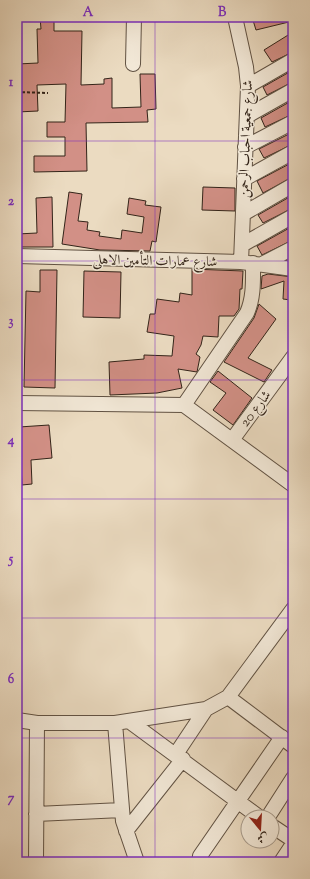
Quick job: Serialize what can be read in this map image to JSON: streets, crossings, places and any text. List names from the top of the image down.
{
  "streets": {
    "street": ["شارع جمعية احباب الرحمن", "شارع عمارات التأمين الاهلى", "شارع 20"]
  },
  "crossings": [
    ["شارع جمعية احباب الرحمن", "شارع عمارات التأمين الاهلى"]
  ],
  "north": "bottom",
  "grid": {
    "columns": ["A", "B"],
    "rows": [
      "1",
      "2",
      "3",
      "4",
      "5",
      "6",
      "7"
    ]
  }
}
